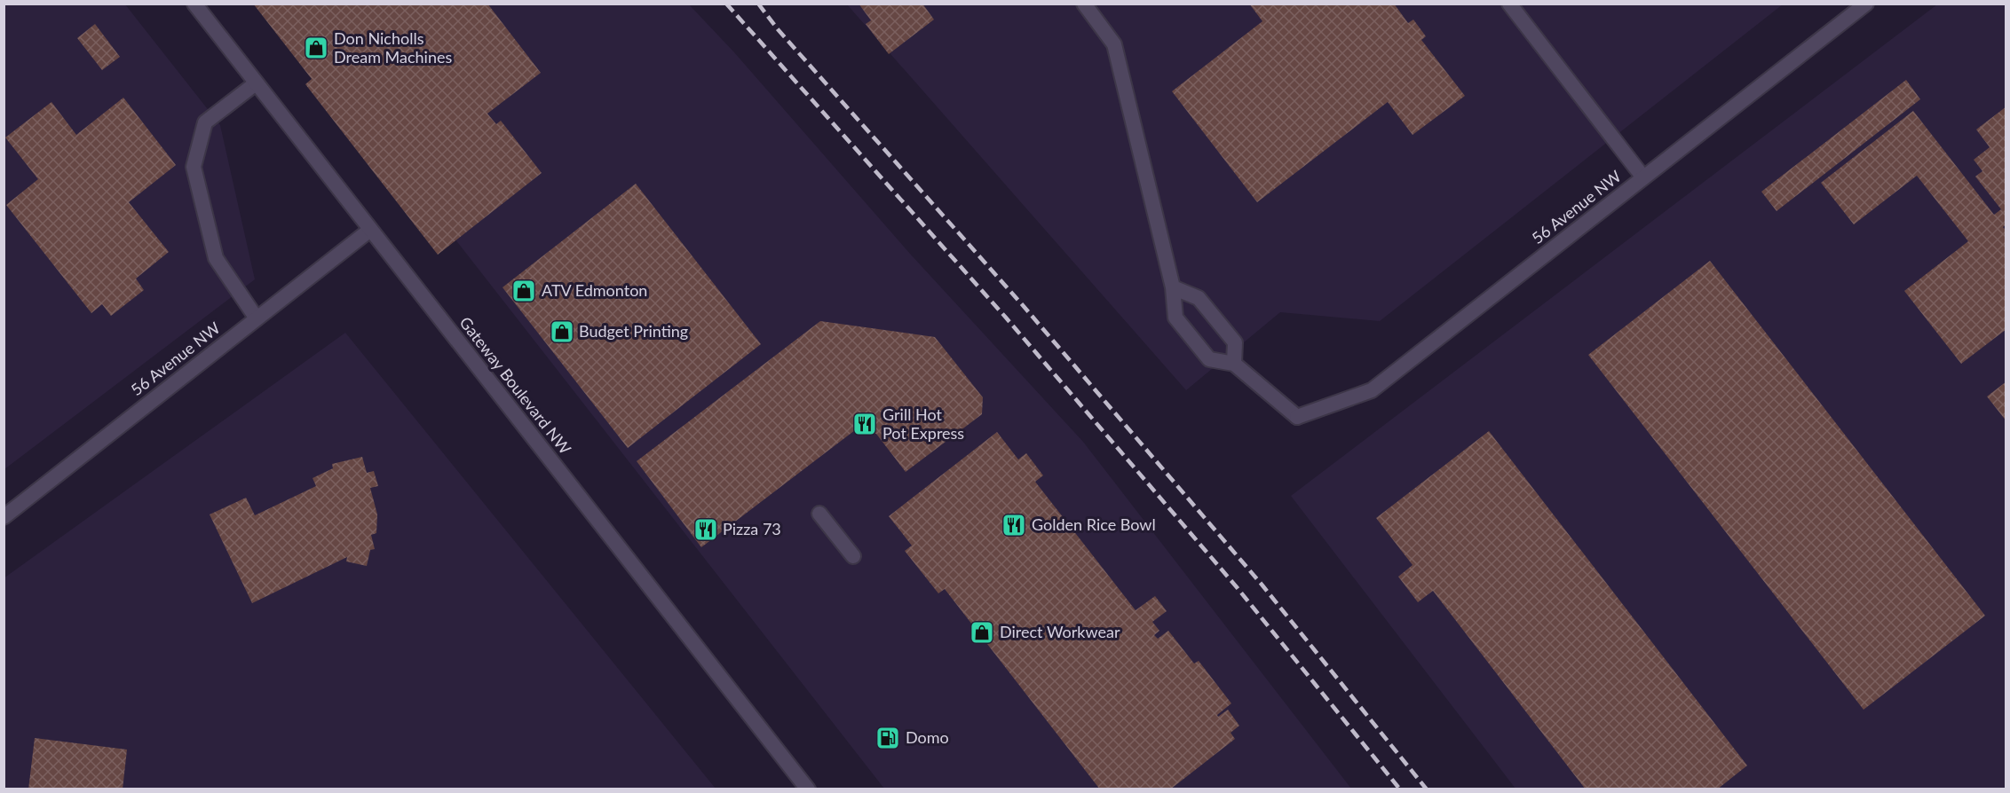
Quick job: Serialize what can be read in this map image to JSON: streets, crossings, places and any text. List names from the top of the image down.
{
  "streets": {
    "street": ["56 Avenue NW", "Gateway Boulevard NW"]
  },
  "crossings": [
    ["56 Avenue NW", "Gateway Boulevard NW"]
  ],
  "places": {
    "shop": [
      "Don Nicholls Dream Machines",
      "ATV Edmonton",
      "Budget Printing",
      "Direct Workwear"
    ],
    "restaurant": ["Grill Hot Pot Express", "Golden Rice Bowl", "Pizza 73"],
    "fuel station": ["Domo"]
  }
}
